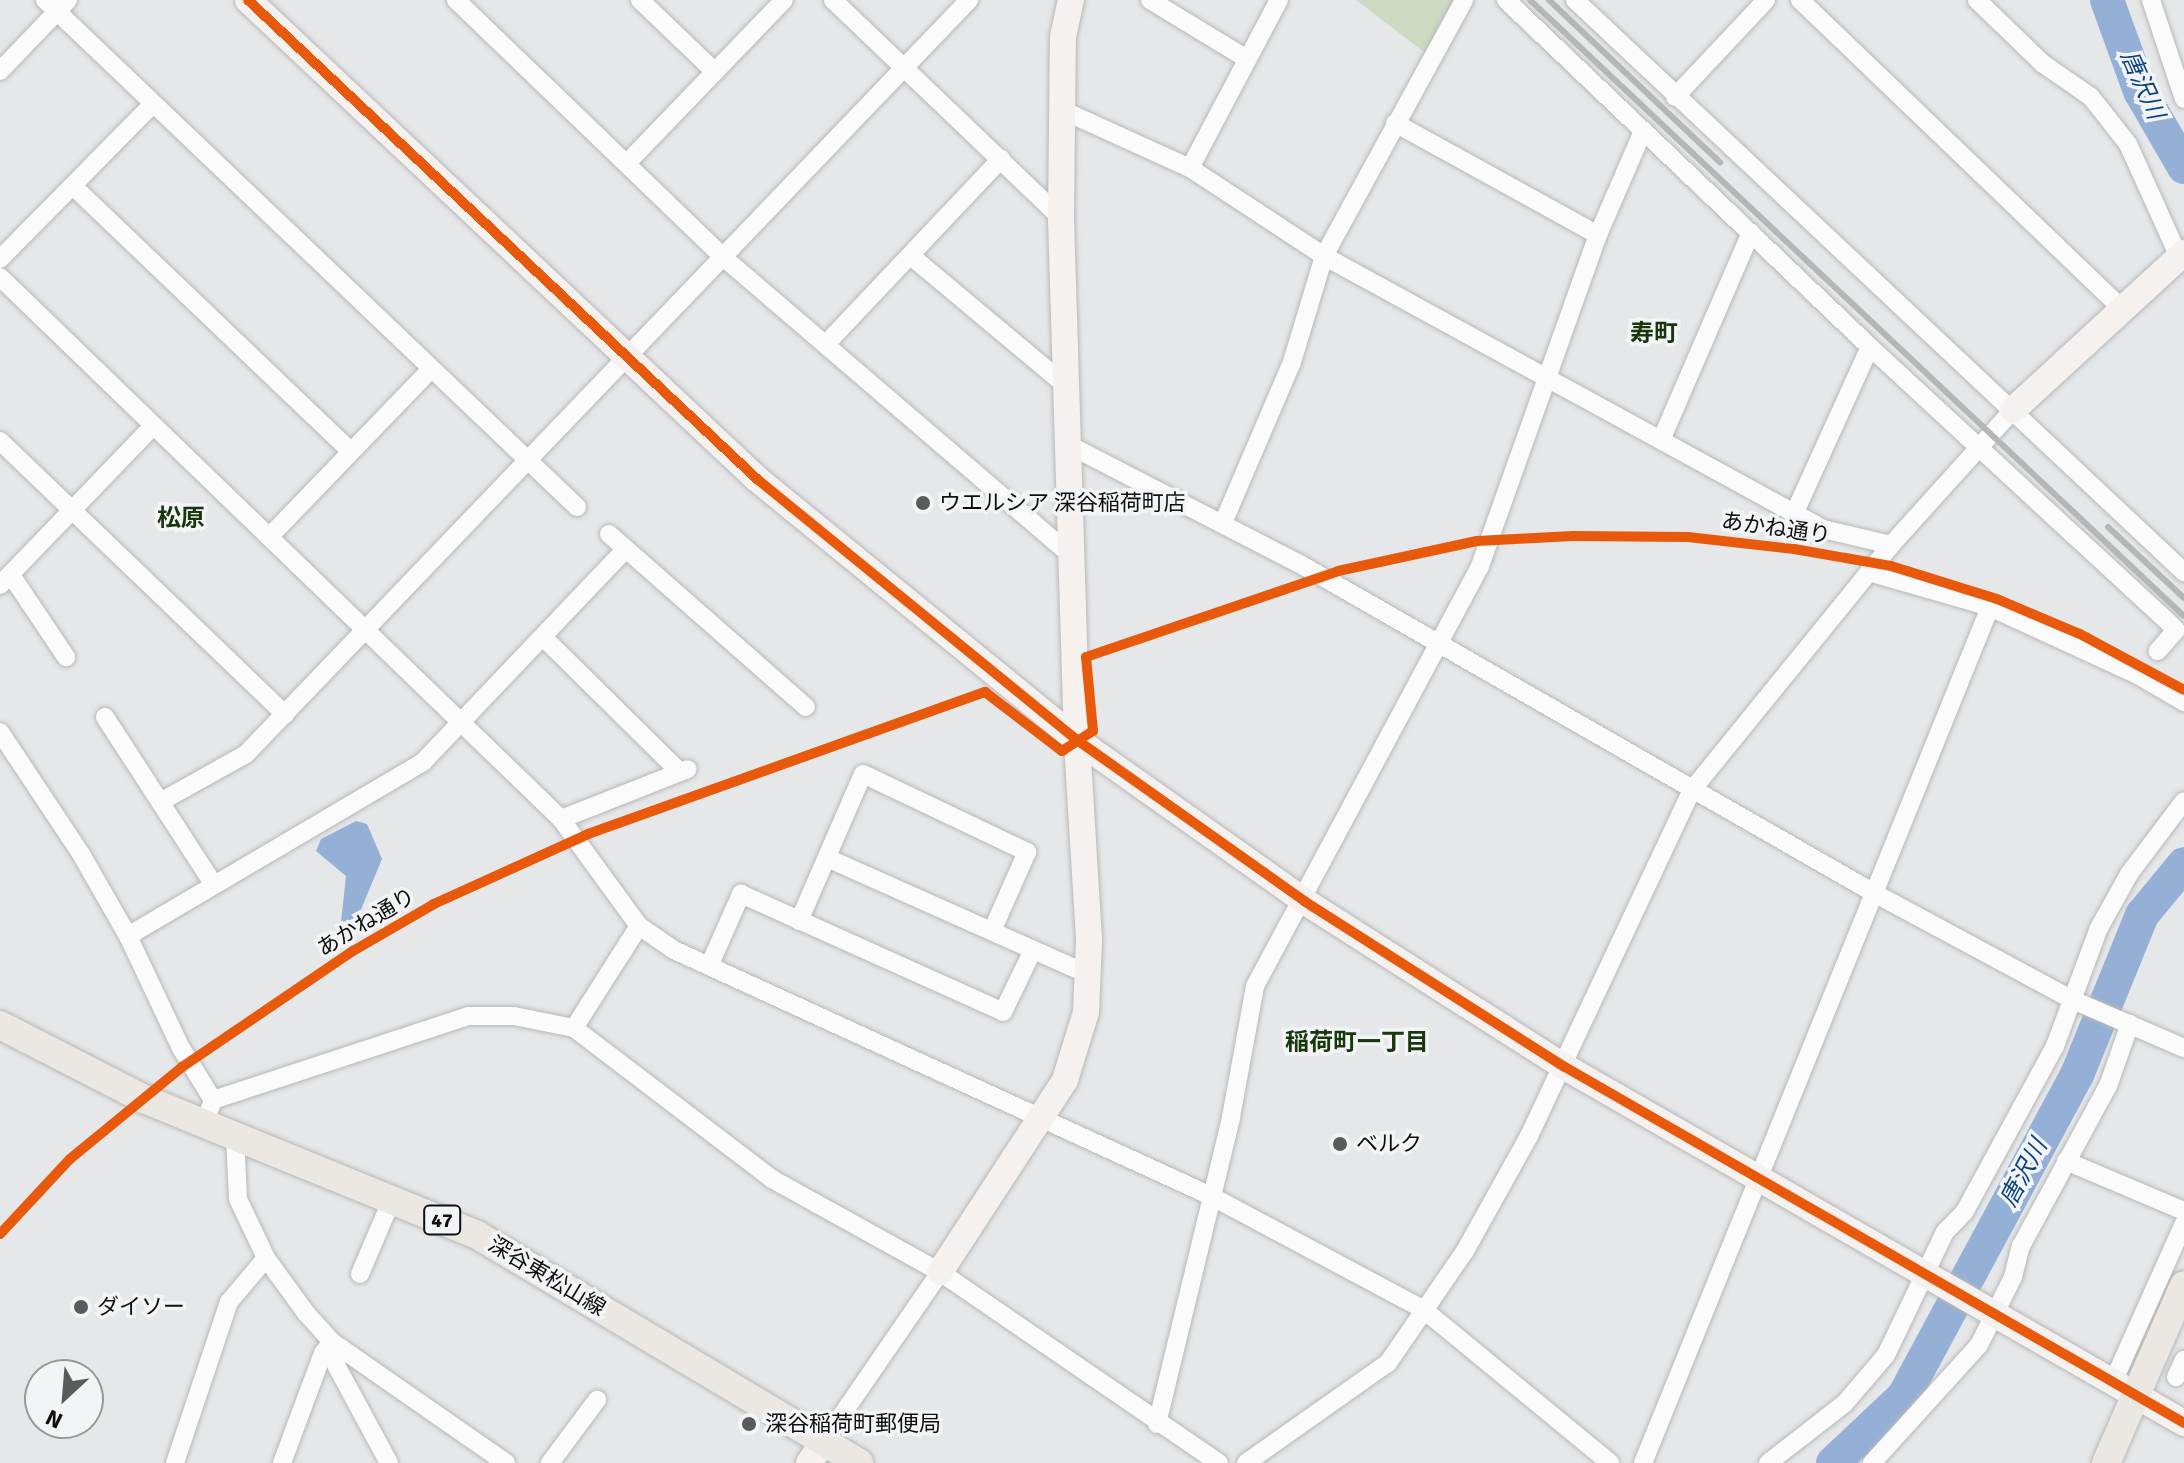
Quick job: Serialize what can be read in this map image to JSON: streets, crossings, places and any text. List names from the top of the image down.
{
  "streets": {
    "main road": ["47", "深谷東松山線"],
    "cycle path": ["あかね通り"]
  },
  "districts": ["寿町", "松原", "稲荷町一丁目"],
  "water": ["唐沢川"],
  "places": [
    "ウエルシア 深谷稲荷町店",
    "ベルク",
    "ダイソー",
    "深谷稲荷町郵便局"
  ],
  "north": "bottom left"
}
